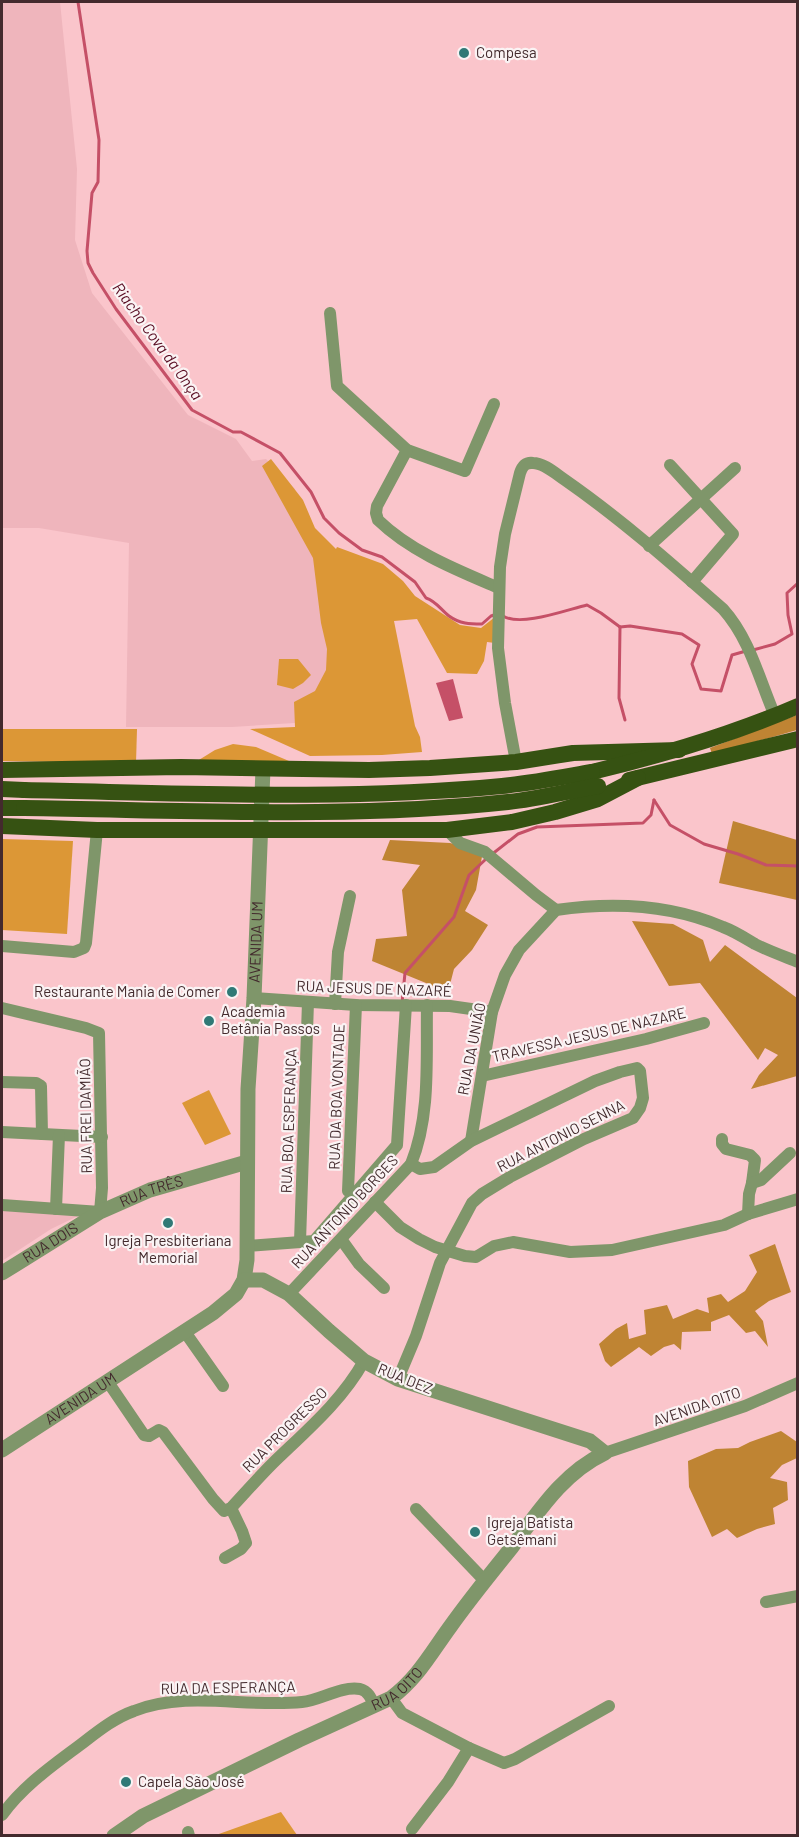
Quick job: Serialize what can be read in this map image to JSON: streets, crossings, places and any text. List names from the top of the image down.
{
  "streets": {
    "street": [
      "AVENIDA UM",
      "RUA JESUS DE NAZARÉ",
      "TRAVESSA JESUS DE NAZARE",
      "RUA DA UNIÃO",
      "RUA DA BOA VONTADE",
      "RUA FREI DAMIÃO",
      "RUA BOA ESPERANÇA",
      "RUA ANTONIO SENNA",
      "RUA TRÊS",
      "RUA ANTONIO BORGES",
      "RUA DOIS",
      "RUA DEZ",
      "AVENIDA OITO",
      "RUA PROGRESSO",
      "RUA OITO",
      "RUA DA ESPERANÇA"
    ]
  },
  "crossings": [
    ["AVENIDA UM", "RUA JESUS DE NAZARÉ"],
    ["AVENIDA UM", "RUA TRÊS"],
    ["AVENIDA UM", "RUA DEZ"],
    ["RUA JESUS DE NAZARÉ", "RUA DA UNIÃO"],
    ["RUA JESUS DE NAZARÉ", "RUA DA BOA VONTADE"],
    ["RUA JESUS DE NAZARÉ", "RUA BOA ESPERANÇA"],
    ["RUA JESUS DE NAZARÉ", "RUA ANTONIO BORGES"],
    ["TRAVESSA JESUS DE NAZARE", "RUA DA UNIÃO"],
    ["RUA DA UNIÃO", "RUA ANTONIO SENNA"],
    ["RUA FREI DAMIÃO", "RUA TRÊS"],
    ["RUA FREI DAMIÃO", "RUA DOIS"],
    ["RUA ANTONIO SENNA", "RUA DEZ"],
    ["RUA TRÊS", "RUA DOIS"],
    ["RUA ANTONIO BORGES", "RUA DEZ"],
    ["RUA DEZ", "AVENIDA OITO"],
    ["RUA DEZ", "RUA PROGRESSO"],
    ["RUA DEZ", "RUA OITO"],
    ["AVENIDA OITO", "RUA OITO"],
    ["RUA OITO", "RUA DA ESPERANÇA"]
  ],
  "water": ["Riacho Cova da Onça"],
  "places": [
    "Compesa",
    "Restaurante Mania de Comer",
    "Academia Betânia Passos",
    "Igreja Presbiteriana Memorial",
    "Igreja Batista Getsêmani",
    "Capela São José"
  ]
}
